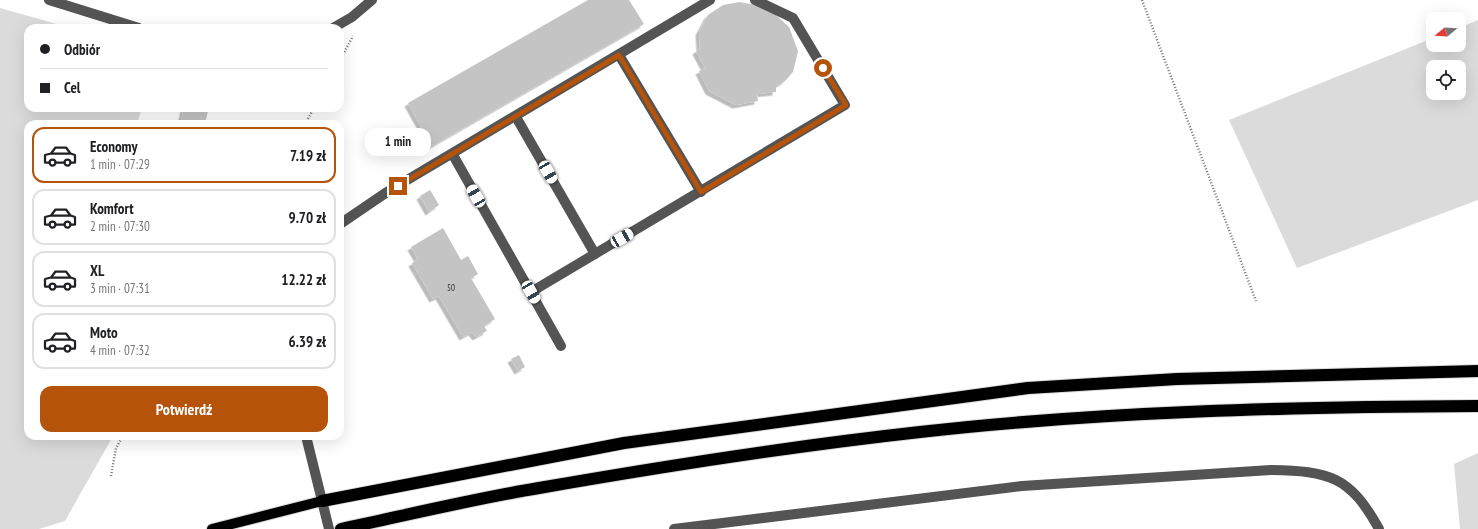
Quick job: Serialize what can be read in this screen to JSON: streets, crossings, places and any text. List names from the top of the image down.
{
  "house_numbers": ["50"],
  "north": "left",
  "page": {
    "banner": ["Odbiór", "Cel"],
    "list": [
      {
        "name": "Economy",
        "note": "1 min · 07:29",
        "value": "7.19 zł"
      },
      {
        "name": "Komfort",
        "note": "2 min · 07:30",
        "value": "9.70 zł"
      },
      {
        "name": "XL",
        "note": "3 min · 07:31",
        "value": "12.22 zł"
      },
      {
        "name": "Moto",
        "note": "4 min · 07:32",
        "value": "6.39 zł"
      }
    ],
    "bubble": "1 min",
    "buttons": "Potwierdź"
  }
}
